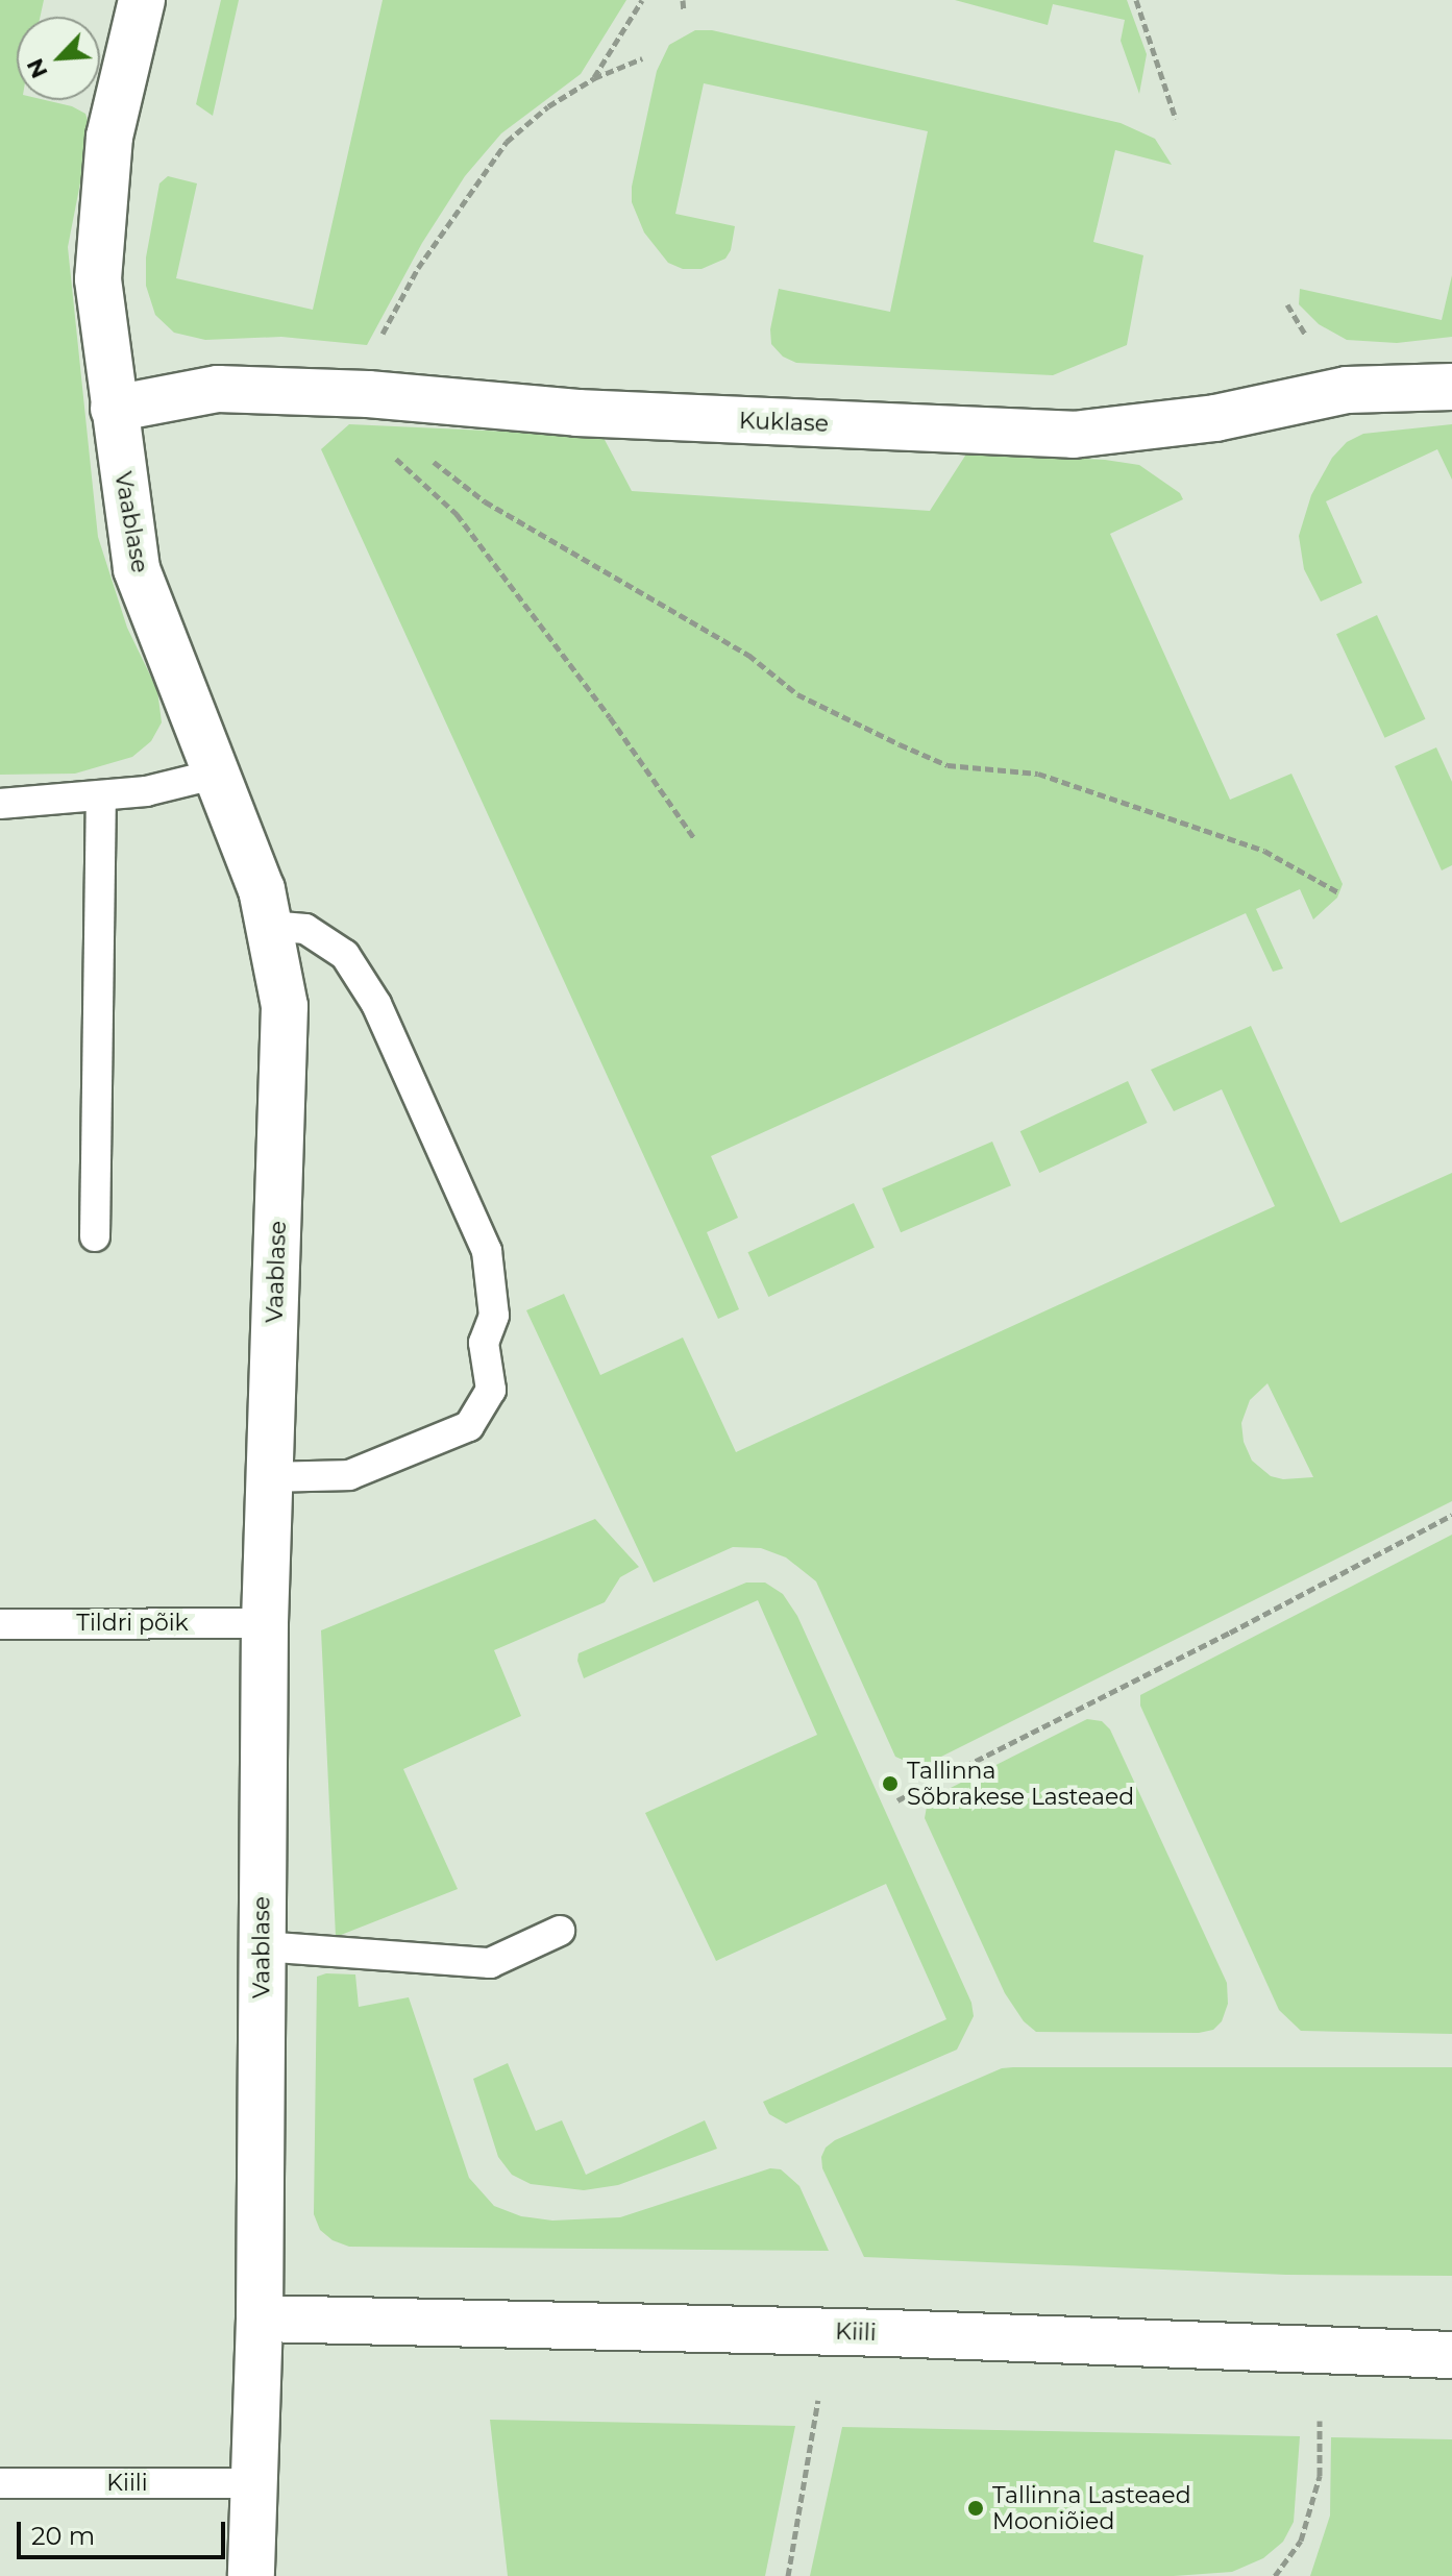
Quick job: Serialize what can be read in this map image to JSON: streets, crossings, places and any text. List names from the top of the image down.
{
  "streets": {
    "street": ["Kuklase", "Vaablase", "Kiili"],
    "lane": ["Tildri põik"]
  },
  "crossings": [
    ["Kuklase", "Vaablase"],
    ["Vaablase", "Tildri põik"],
    ["Vaablase", "Kiili"]
  ],
  "places": ["Tallinna Sõbrakese Lasteaed", "Tallinna Lasteaed Mooniõied"],
  "scale_bar": "20 m",
  "north": "bottom left"
}
